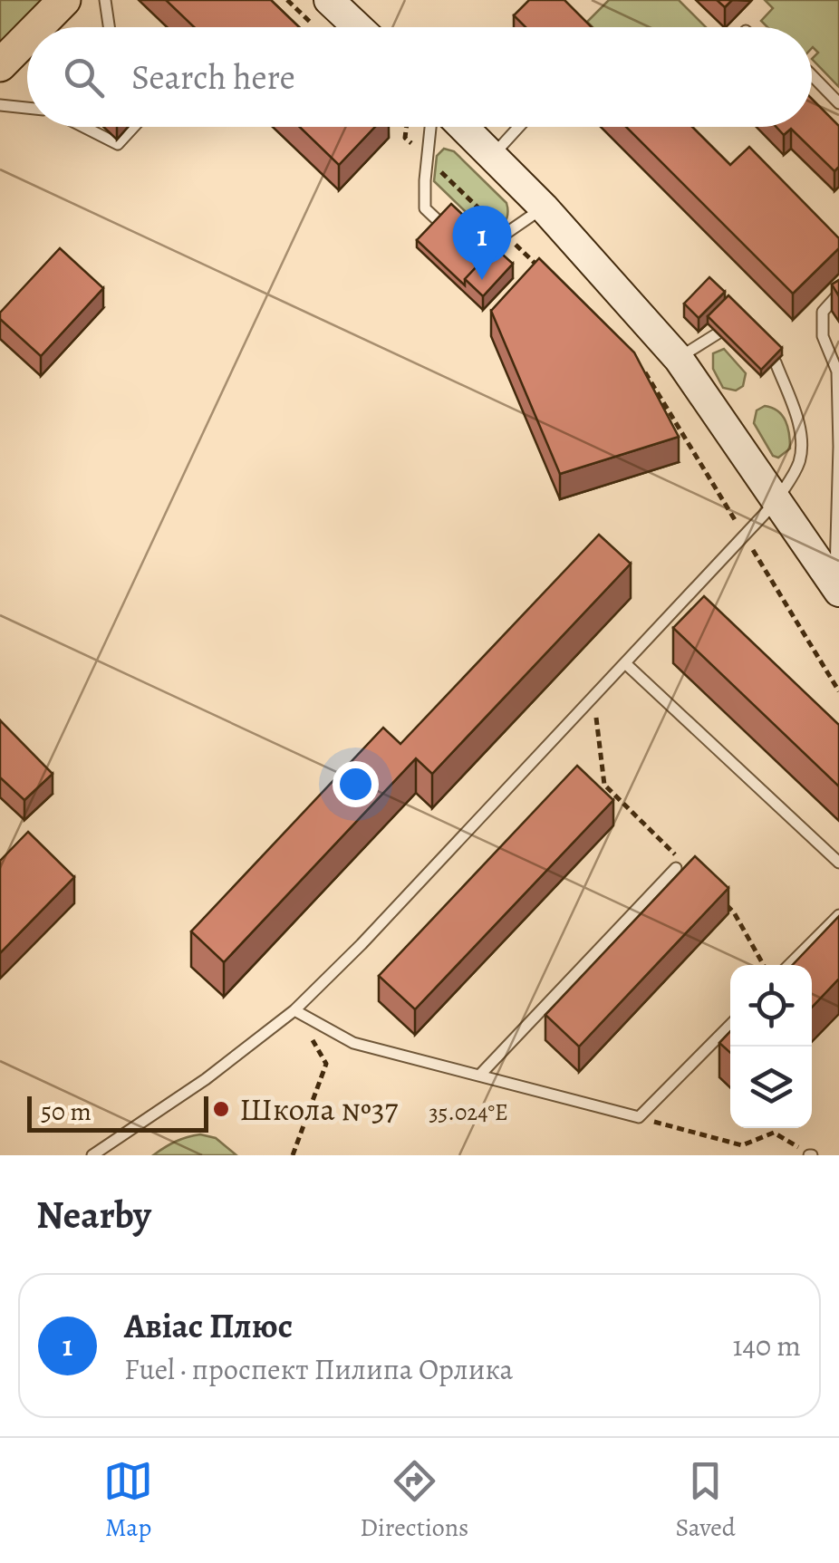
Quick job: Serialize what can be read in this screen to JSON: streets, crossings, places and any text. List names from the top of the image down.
{
  "places": ["Школа №37"],
  "scale_bar": "50 m",
  "page": {
    "search": "Search here",
    "pins": "1",
    "scale": "50 m",
    "heading": "Nearby",
    "list": [
      {
        "mark": "1",
        "name": "Авіас Плюс",
        "note": "Fuel · проспект Пилипа Орлика",
        "value": "140 m"
      }
    ],
    "nav": ["Map", "Directions", "Saved"]
  },
  "coordinates": ["35.024°E"]
}
